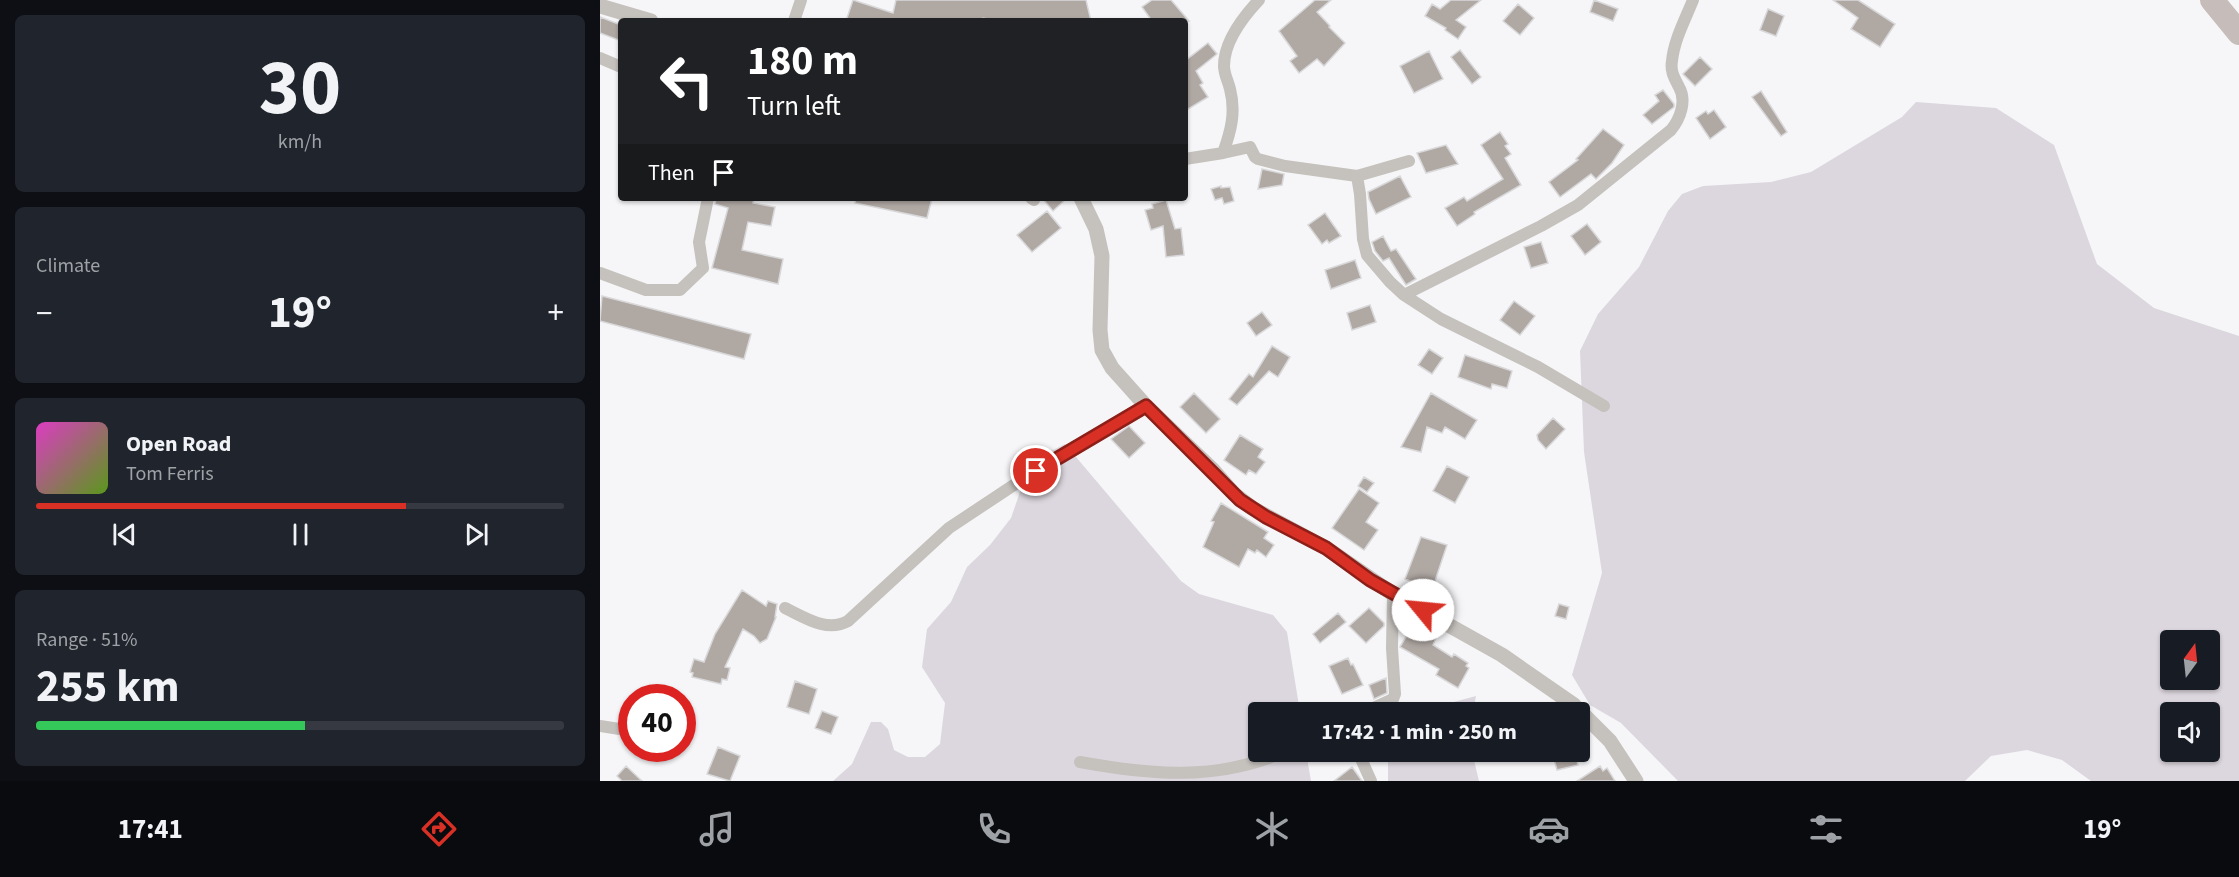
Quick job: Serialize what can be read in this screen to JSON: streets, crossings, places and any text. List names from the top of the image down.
{
  "north": "top",
  "page": {
    "tile": [
      ["30", "km/h"],
      "Climate",
      ["Range · 51%", "255 km"]
    ],
    "turn": ["180 m", "Turn left"],
    "then": "Then",
    "heat": ["−", "19°", "+"],
    "song": ["Open Road", "Tom Ferris"],
    "limit": "40",
    "trip": "17:42 · 1 min · 250 m",
    "tabs": ["17:41", "19°"]
  }
}
